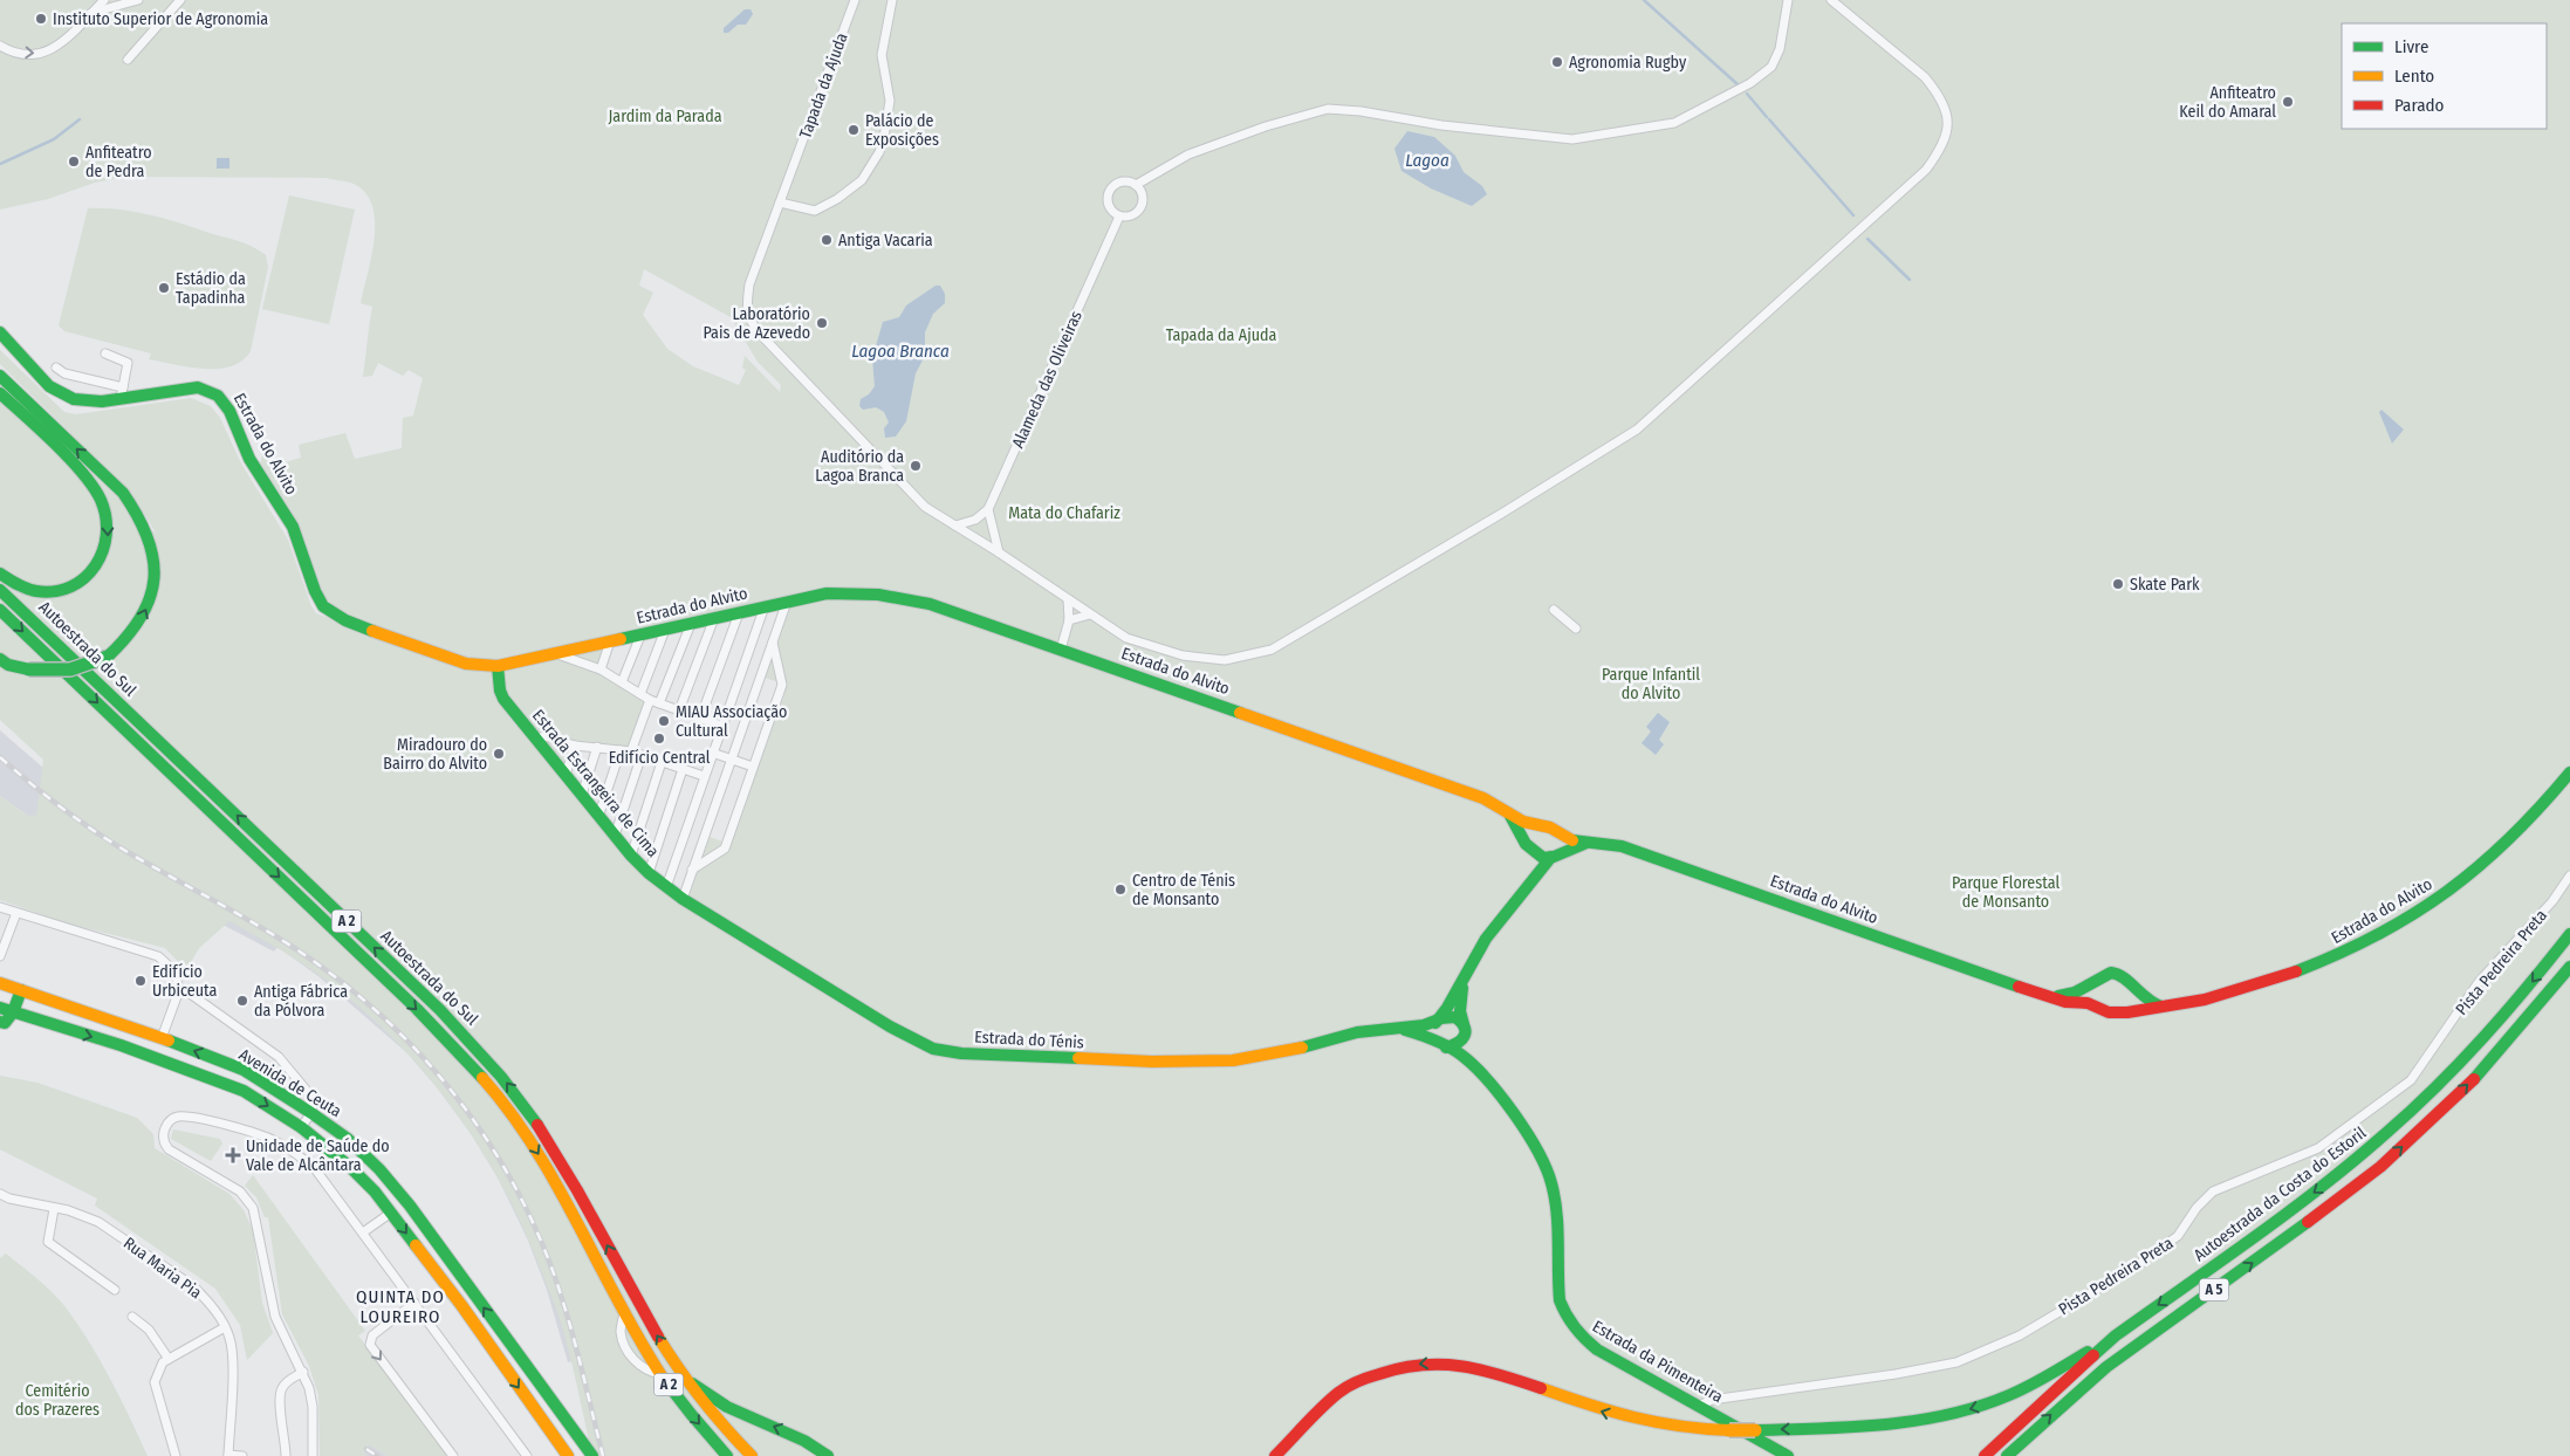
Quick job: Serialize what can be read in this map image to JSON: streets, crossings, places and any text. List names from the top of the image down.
{
  "streets": {
    "main road": [
      "Estrada do Alvito",
      "Autoestrada do Sul",
      "Estrada Estrangeira de Cima",
      "A 2",
      "Estrada do Ténis",
      "Avenida de Ceuta",
      "Autoestrada da Costa do Estoril",
      "A 5",
      "Estrada da Pimenteira"
    ],
    "street": [
      "Tapada da Ajuda",
      "Alameda das Oliveiras",
      "Pista Pedreira Preta",
      "Rua Maria Pia"
    ]
  },
  "crossings": [
    ["Estrada do Alvito", "Estrada Estrangeira de Cima"],
    ["Estrada do Alvito", "Estrada da Pimenteira"],
    ["Estrada Estrangeira de Cima", "Estrada do Ténis"],
    ["Pista Pedreira Preta", "Estrada da Pimenteira"],
    ["Estrada do Ténis", "Estrada da Pimenteira"]
  ],
  "districts": ["QUINTA DO LOUREIRO"],
  "water": ["Lagoa", "Lagoa Branca"],
  "parks": [
    "Jardim da Parada",
    "Tapada da Ajuda",
    "Mata do Chafariz",
    "Parque Infantil do Alvito",
    "Parque Florestal de Monsanto",
    "Cemitério dos Prazeres"
  ],
  "places": {
    "other": [
      "Instituto Superior de Agronomia",
      "Agronomia Rugby",
      "Anfiteatro Keil do Amaral",
      "Palácio de Exposições",
      "Anfiteatro de Pedra",
      "Antiga Vacaria",
      "Estádio da Tapadinha",
      "Laboratório Pais de Azevedo",
      "Auditório da Lagoa Branca",
      "Skate Park",
      "MIAU Associação Cultural",
      "Edifício Central",
      "Miradouro do Bairro do Alvito",
      "Centro de Ténis de Monsanto",
      "Edifício Urbiceuta",
      "Antiga Fábrica da Pólvora"
    ],
    "health": ["Unidade de Saúde do Vale de Alcântara"]
  },
  "legend": ["Livre", "Lento", "Parado"]
}
